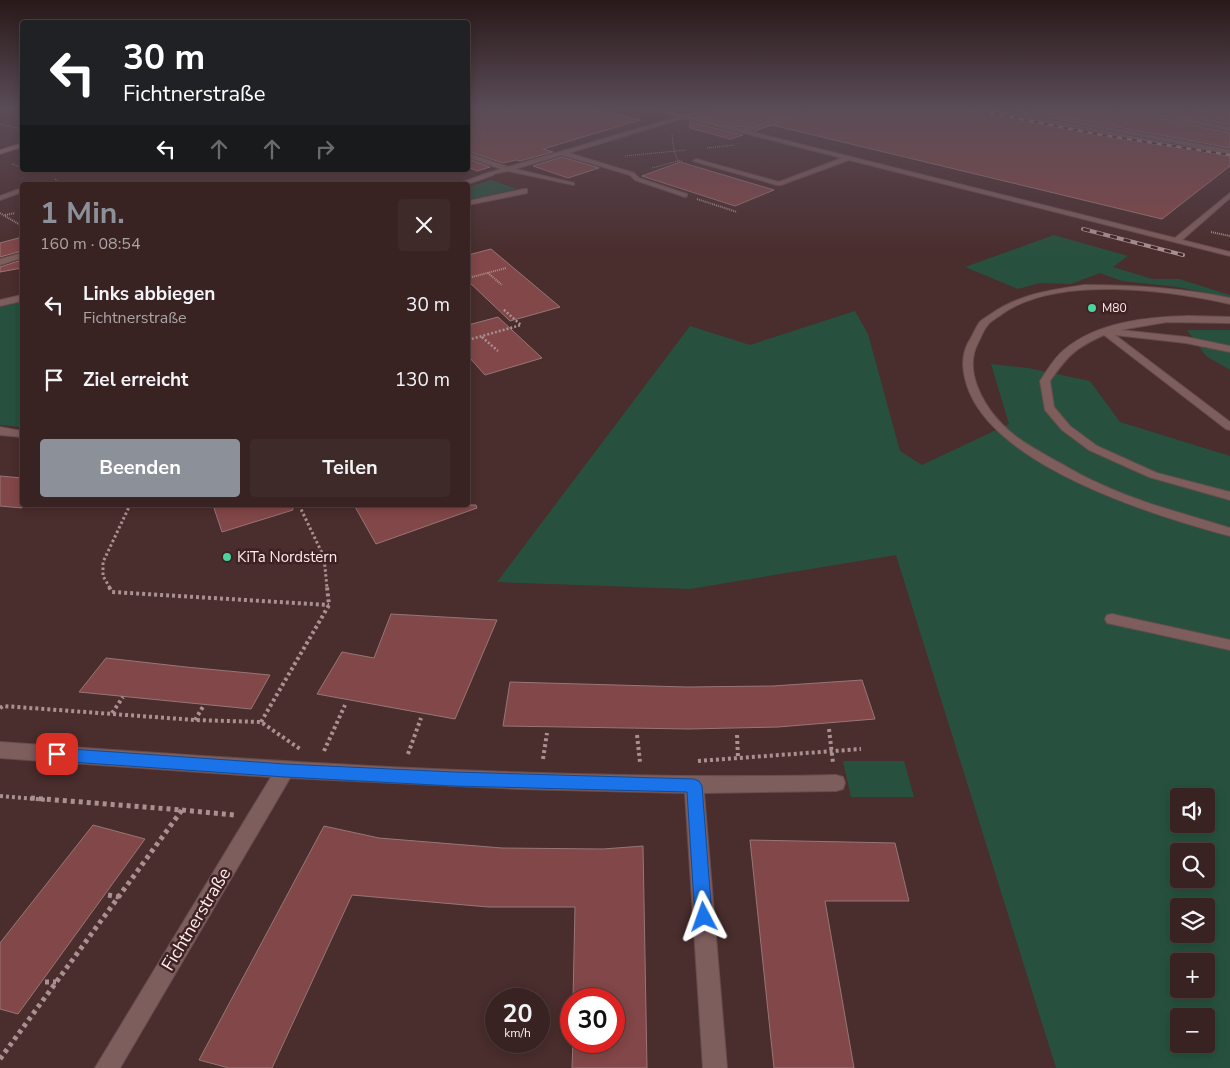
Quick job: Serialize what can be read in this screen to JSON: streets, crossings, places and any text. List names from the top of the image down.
{
  "streets": {
    "street": ["Fichtnerstraße"]
  },
  "places": ["M80", "KiTa Nordstern"],
  "page": {
    "turn": ["30 m", "Fichtnerstraße"],
    "heading": ["1 Min.", "160 m · 08:54"],
    "list": [
      {
        "name": "Links abbiegen",
        "note": "Fichtnerstraße",
        "value": "30 m"
      },
      {
        "name": "Ziel erreicht",
        "value": "130 m"
      }
    ],
    "buttons": ["Beenden", "Teilen"],
    "map_buttons": ["+", "−"],
    "speed": "20 km/h",
    "limit": "30"
  }
}
